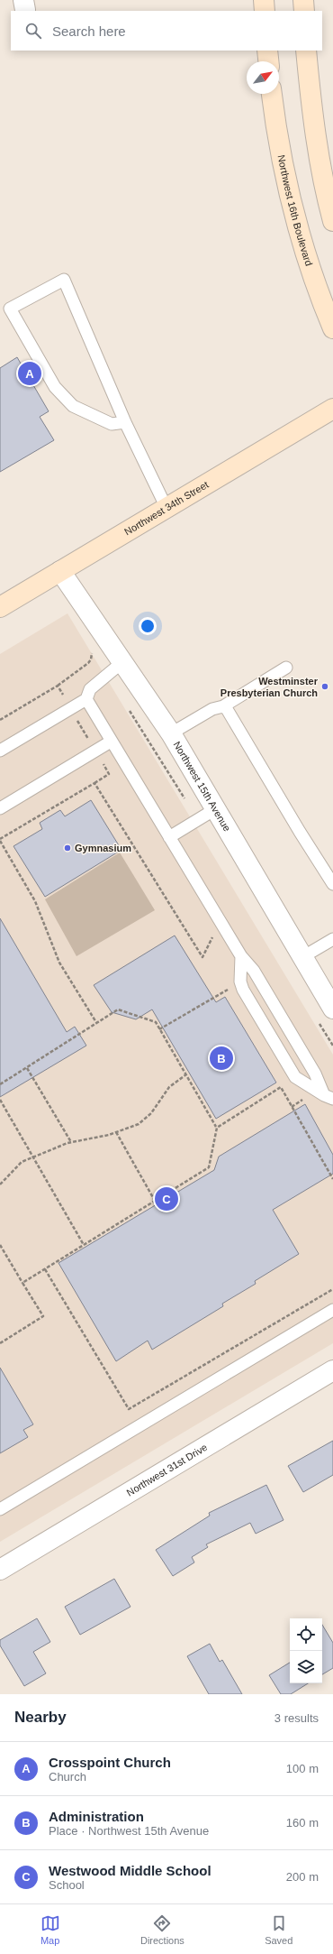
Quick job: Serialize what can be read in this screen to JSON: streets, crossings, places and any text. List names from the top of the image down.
{
  "streets": {
    "main road": ["Northwest 16th Boulevard", "Northwest 34th Street"],
    "street": ["Northwest 15th Avenue", "Northwest 31st Drive"]
  },
  "crossings": [
    ["Northwest 34th Street", "Northwest 15th Avenue"]
  ],
  "places": ["Westminster Presbyterian Church", "Gymnasium"],
  "north": "top right",
  "page": {
    "search": "Search here",
    "pins": ["A", "B", "C"],
    "heading": ["Nearby", "3 results"],
    "list": [
      {
        "mark": "A",
        "name": "Crosspoint Church",
        "note": "Church",
        "value": "100 m"
      },
      {
        "mark": "B",
        "name": "Administration",
        "note": "Place · Northwest 15th Avenue",
        "value": "160 m"
      },
      {
        "mark": "C",
        "name": "Westwood Middle School",
        "note": "School",
        "value": "200 m"
      }
    ],
    "nav": ["Map", "Directions", "Saved"]
  }
}
